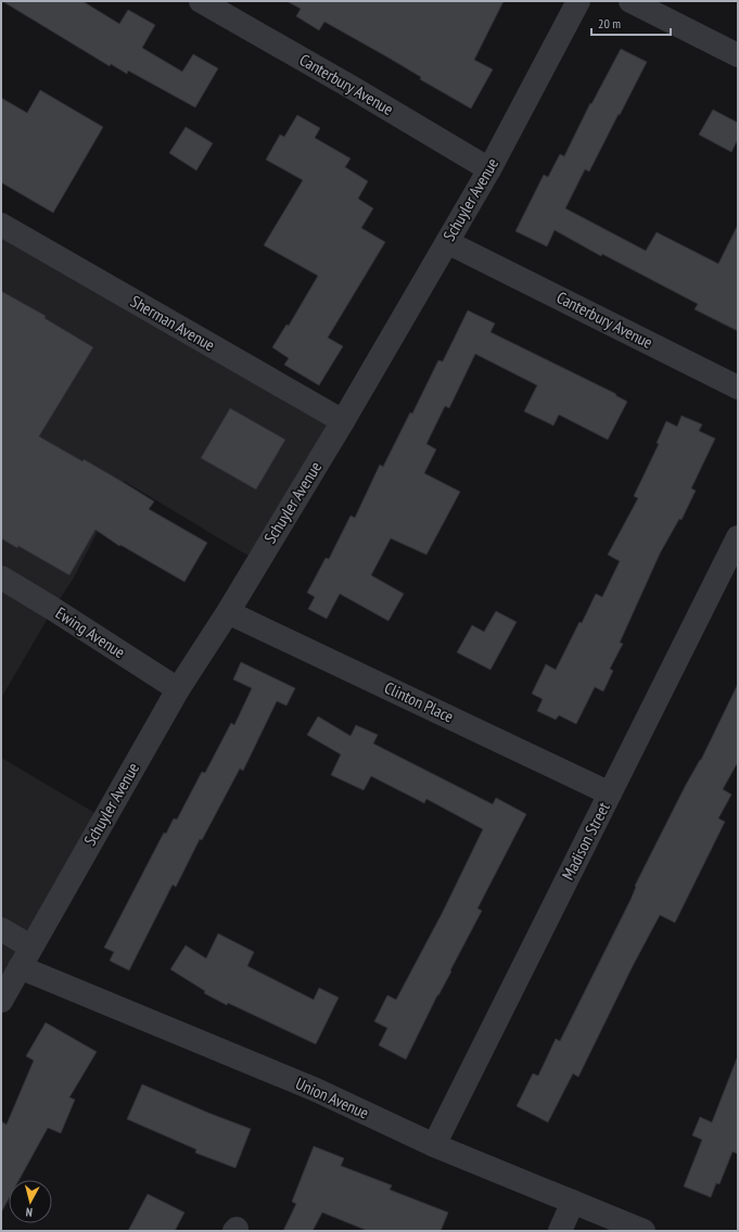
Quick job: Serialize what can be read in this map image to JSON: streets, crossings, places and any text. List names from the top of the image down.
{
  "streets": {
    "street": [
      "Canterbury Avenue",
      "Schuyler Avenue",
      "Sherman Avenue",
      "Ewing Avenue",
      "Clinton Place",
      "Madison Street",
      "Union Avenue"
    ]
  },
  "crossings": [
    ["Canterbury Avenue", "Schuyler Avenue"],
    ["Schuyler Avenue", "Sherman Avenue"],
    ["Schuyler Avenue", "Ewing Avenue"],
    ["Schuyler Avenue", "Clinton Place"],
    ["Schuyler Avenue", "Union Avenue"],
    ["Clinton Place", "Madison Street"],
    ["Madison Street", "Union Avenue"]
  ],
  "scale_bar": "20 m",
  "north": "bottom"
}
